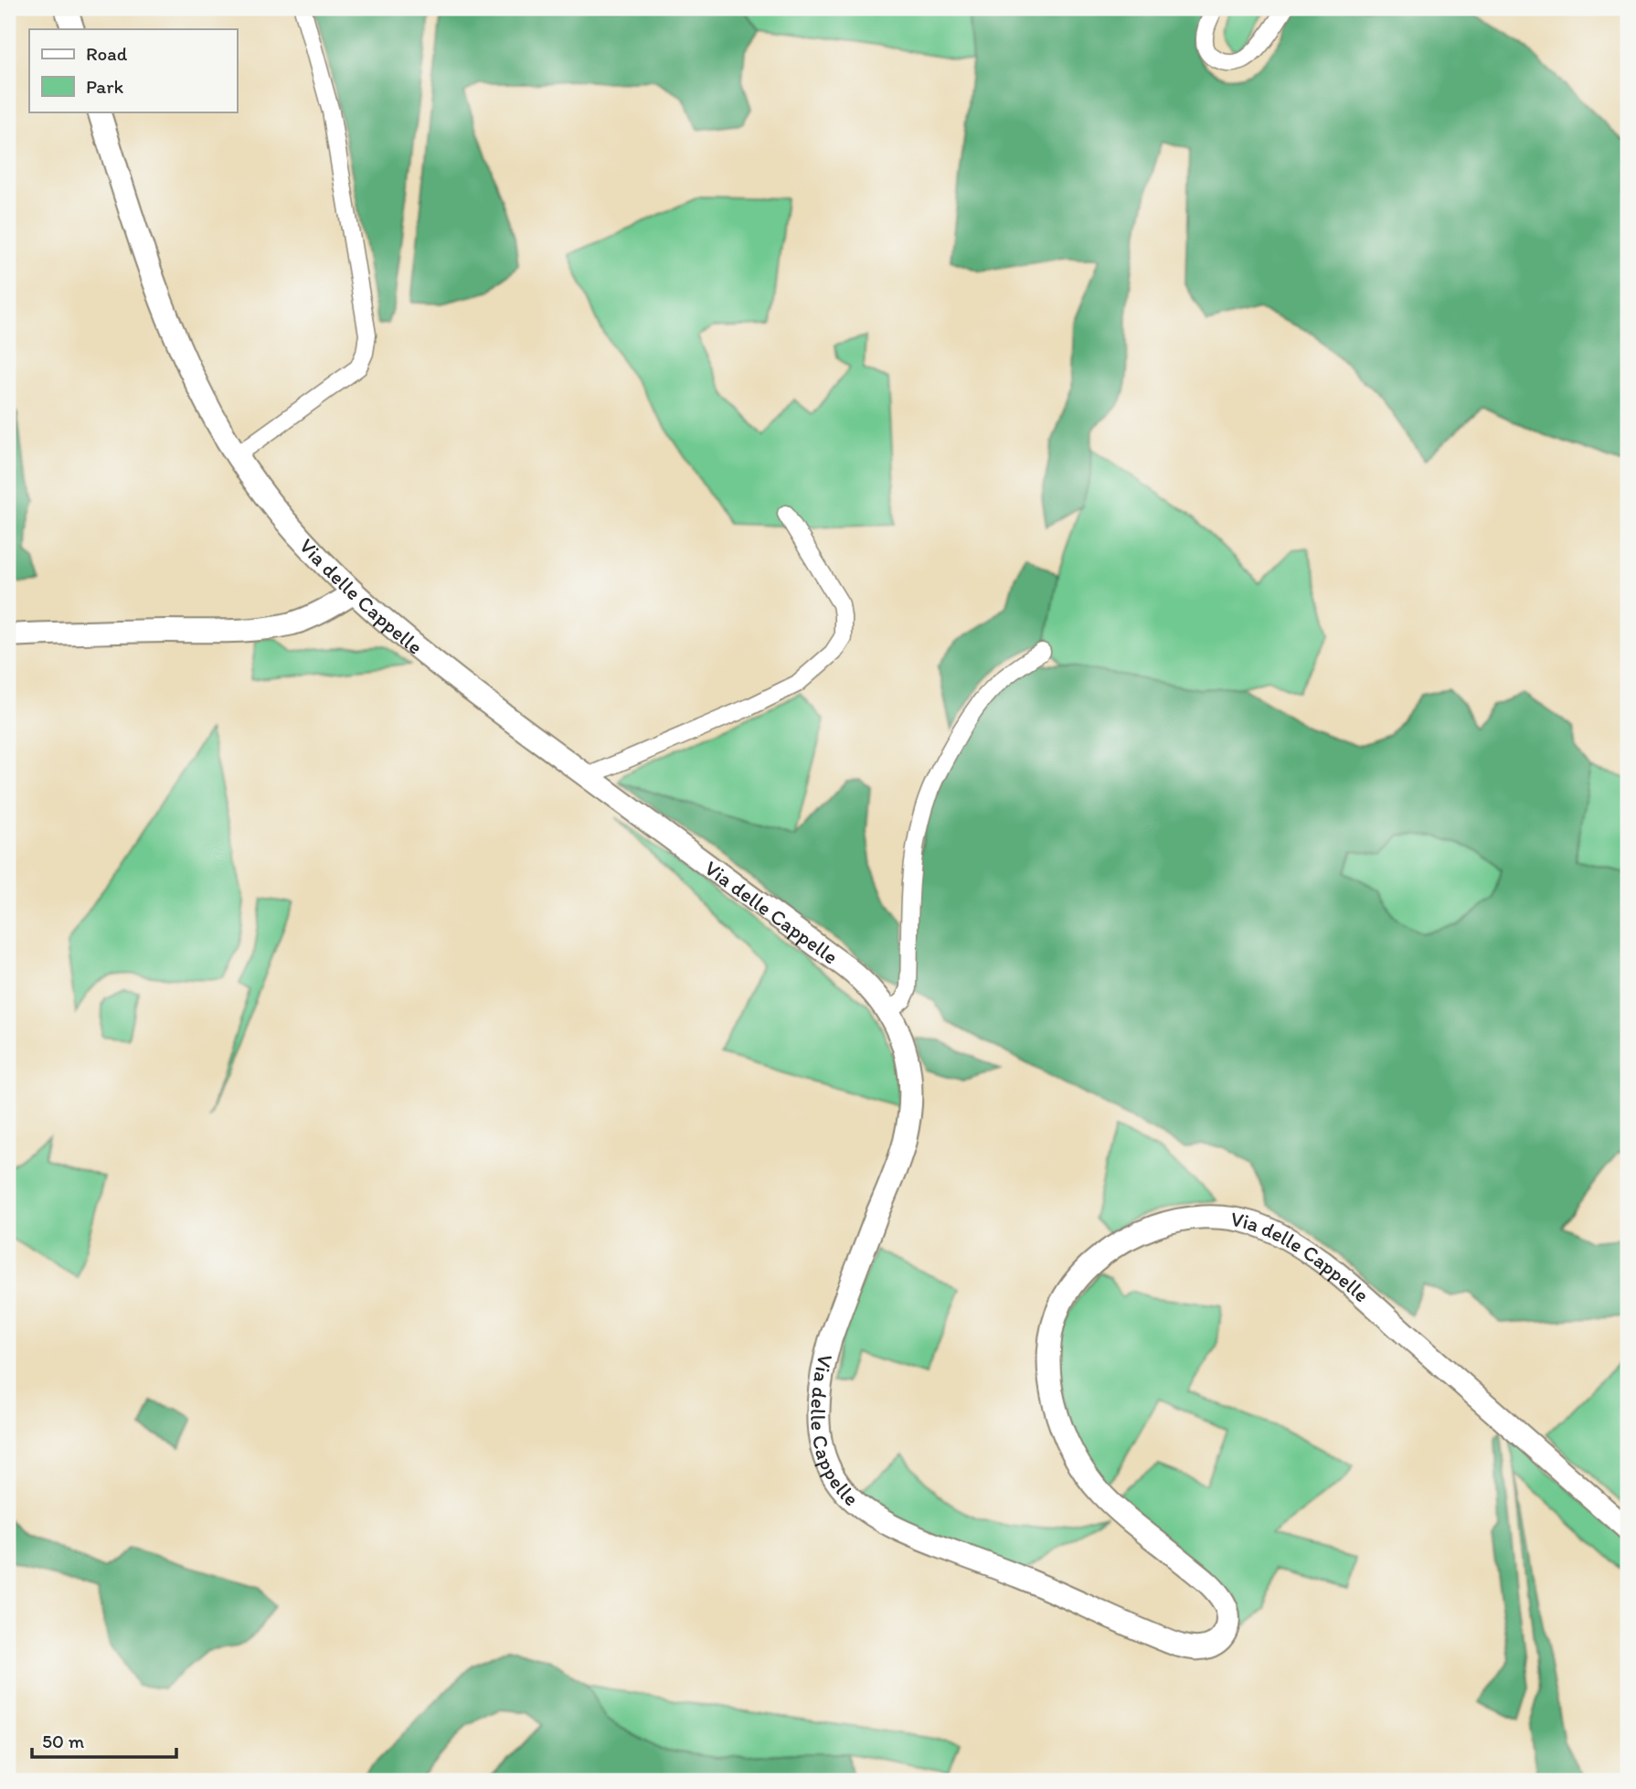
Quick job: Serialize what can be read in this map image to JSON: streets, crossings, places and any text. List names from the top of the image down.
{
  "streets": {
    "main road": ["Via delle Cappelle"]
  },
  "legend": ["Road", "Park"],
  "scale_bar": "50 m"
}
